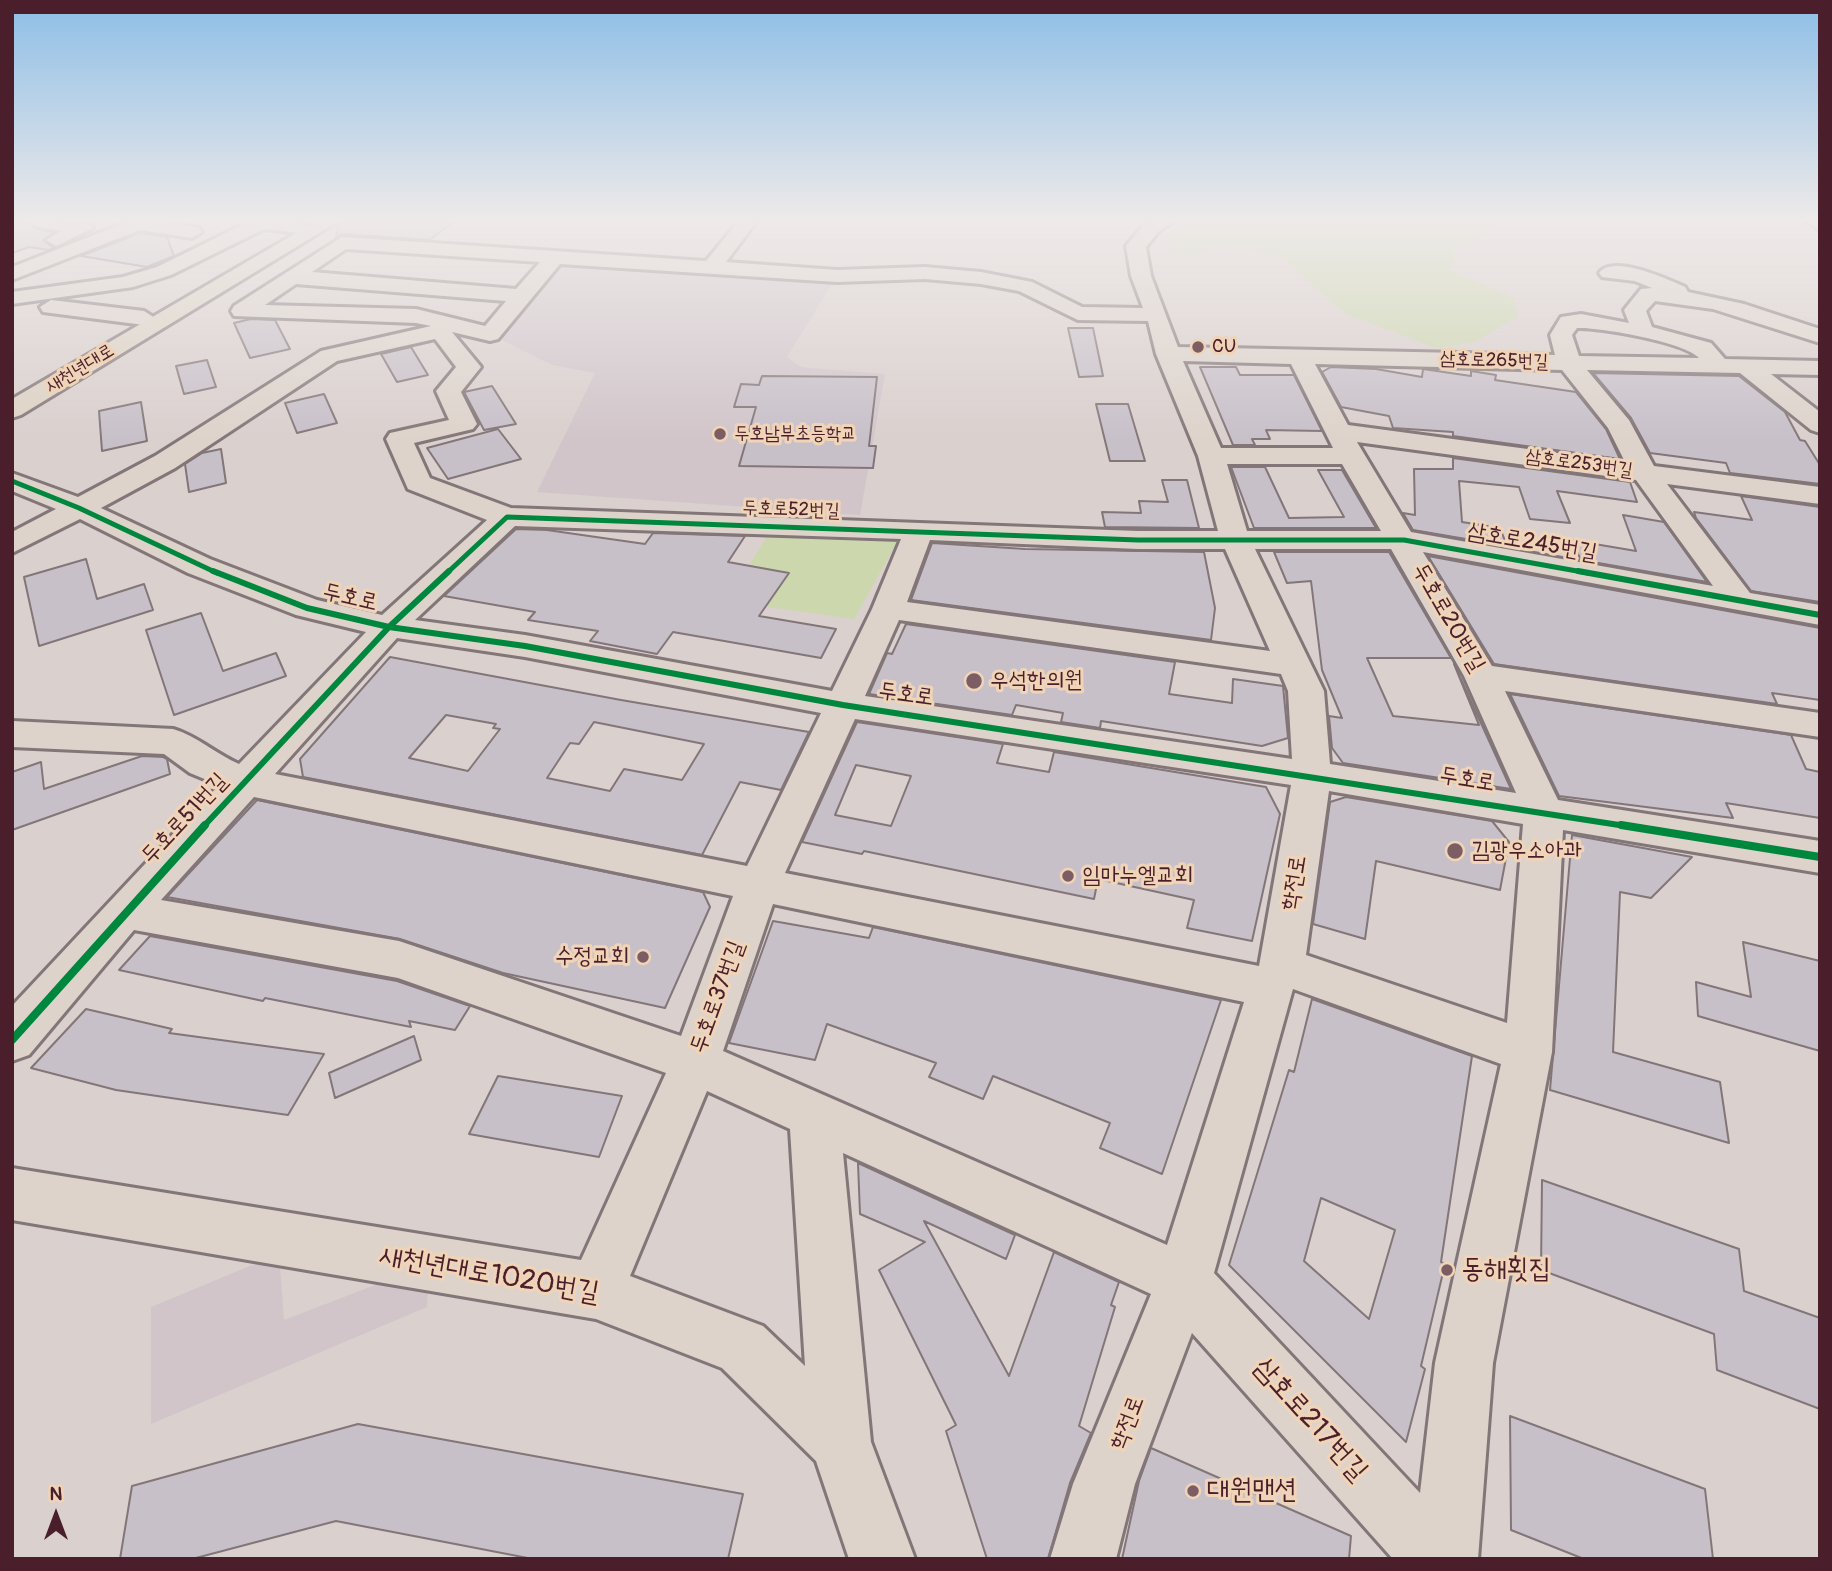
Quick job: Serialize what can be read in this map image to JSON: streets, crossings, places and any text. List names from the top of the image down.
{
  "streets": {
    "main road": ["새천년대로"],
    "street": [
      "삼호로265번길",
      "삼호로253번길",
      "두호로52번길",
      "삼호로245번길",
      "두호로",
      "두호로20번길",
      "두호로51번길",
      "학전로",
      "두호로37번길",
      "새천년대로1020번길",
      "삼호로217번길"
    ]
  },
  "crossings": [
    ["삼호로265번길", "두호로20번길"],
    ["삼호로265번길", "학전로"],
    ["삼호로253번길", "두호로20번길"],
    ["삼호로253번길", "학전로"],
    ["두호로52번길", "삼호로245번길"],
    ["두호로52번길", "두호로"],
    ["두호로52번길", "학전로"],
    ["두호로52번길", "두호로37번길"],
    ["삼호로245번길", "두호로20번길"],
    ["삼호로245번길", "학전로"],
    ["두호로", "두호로20번길"],
    ["두호로", "두호로51번길"],
    ["두호로", "학전로"],
    ["두호로", "두호로37번길"],
    ["학전로", "삼호로217번길"],
    ["두호로37번길", "새천년대로1020번길"]
  ],
  "places": [
    "CU",
    "두호남부초등학교",
    "우석한의원",
    "김광우소아과",
    "임마누엘교회",
    "수정교회",
    "동해횟집",
    "대원맨션"
  ],
  "north": "top"
}
